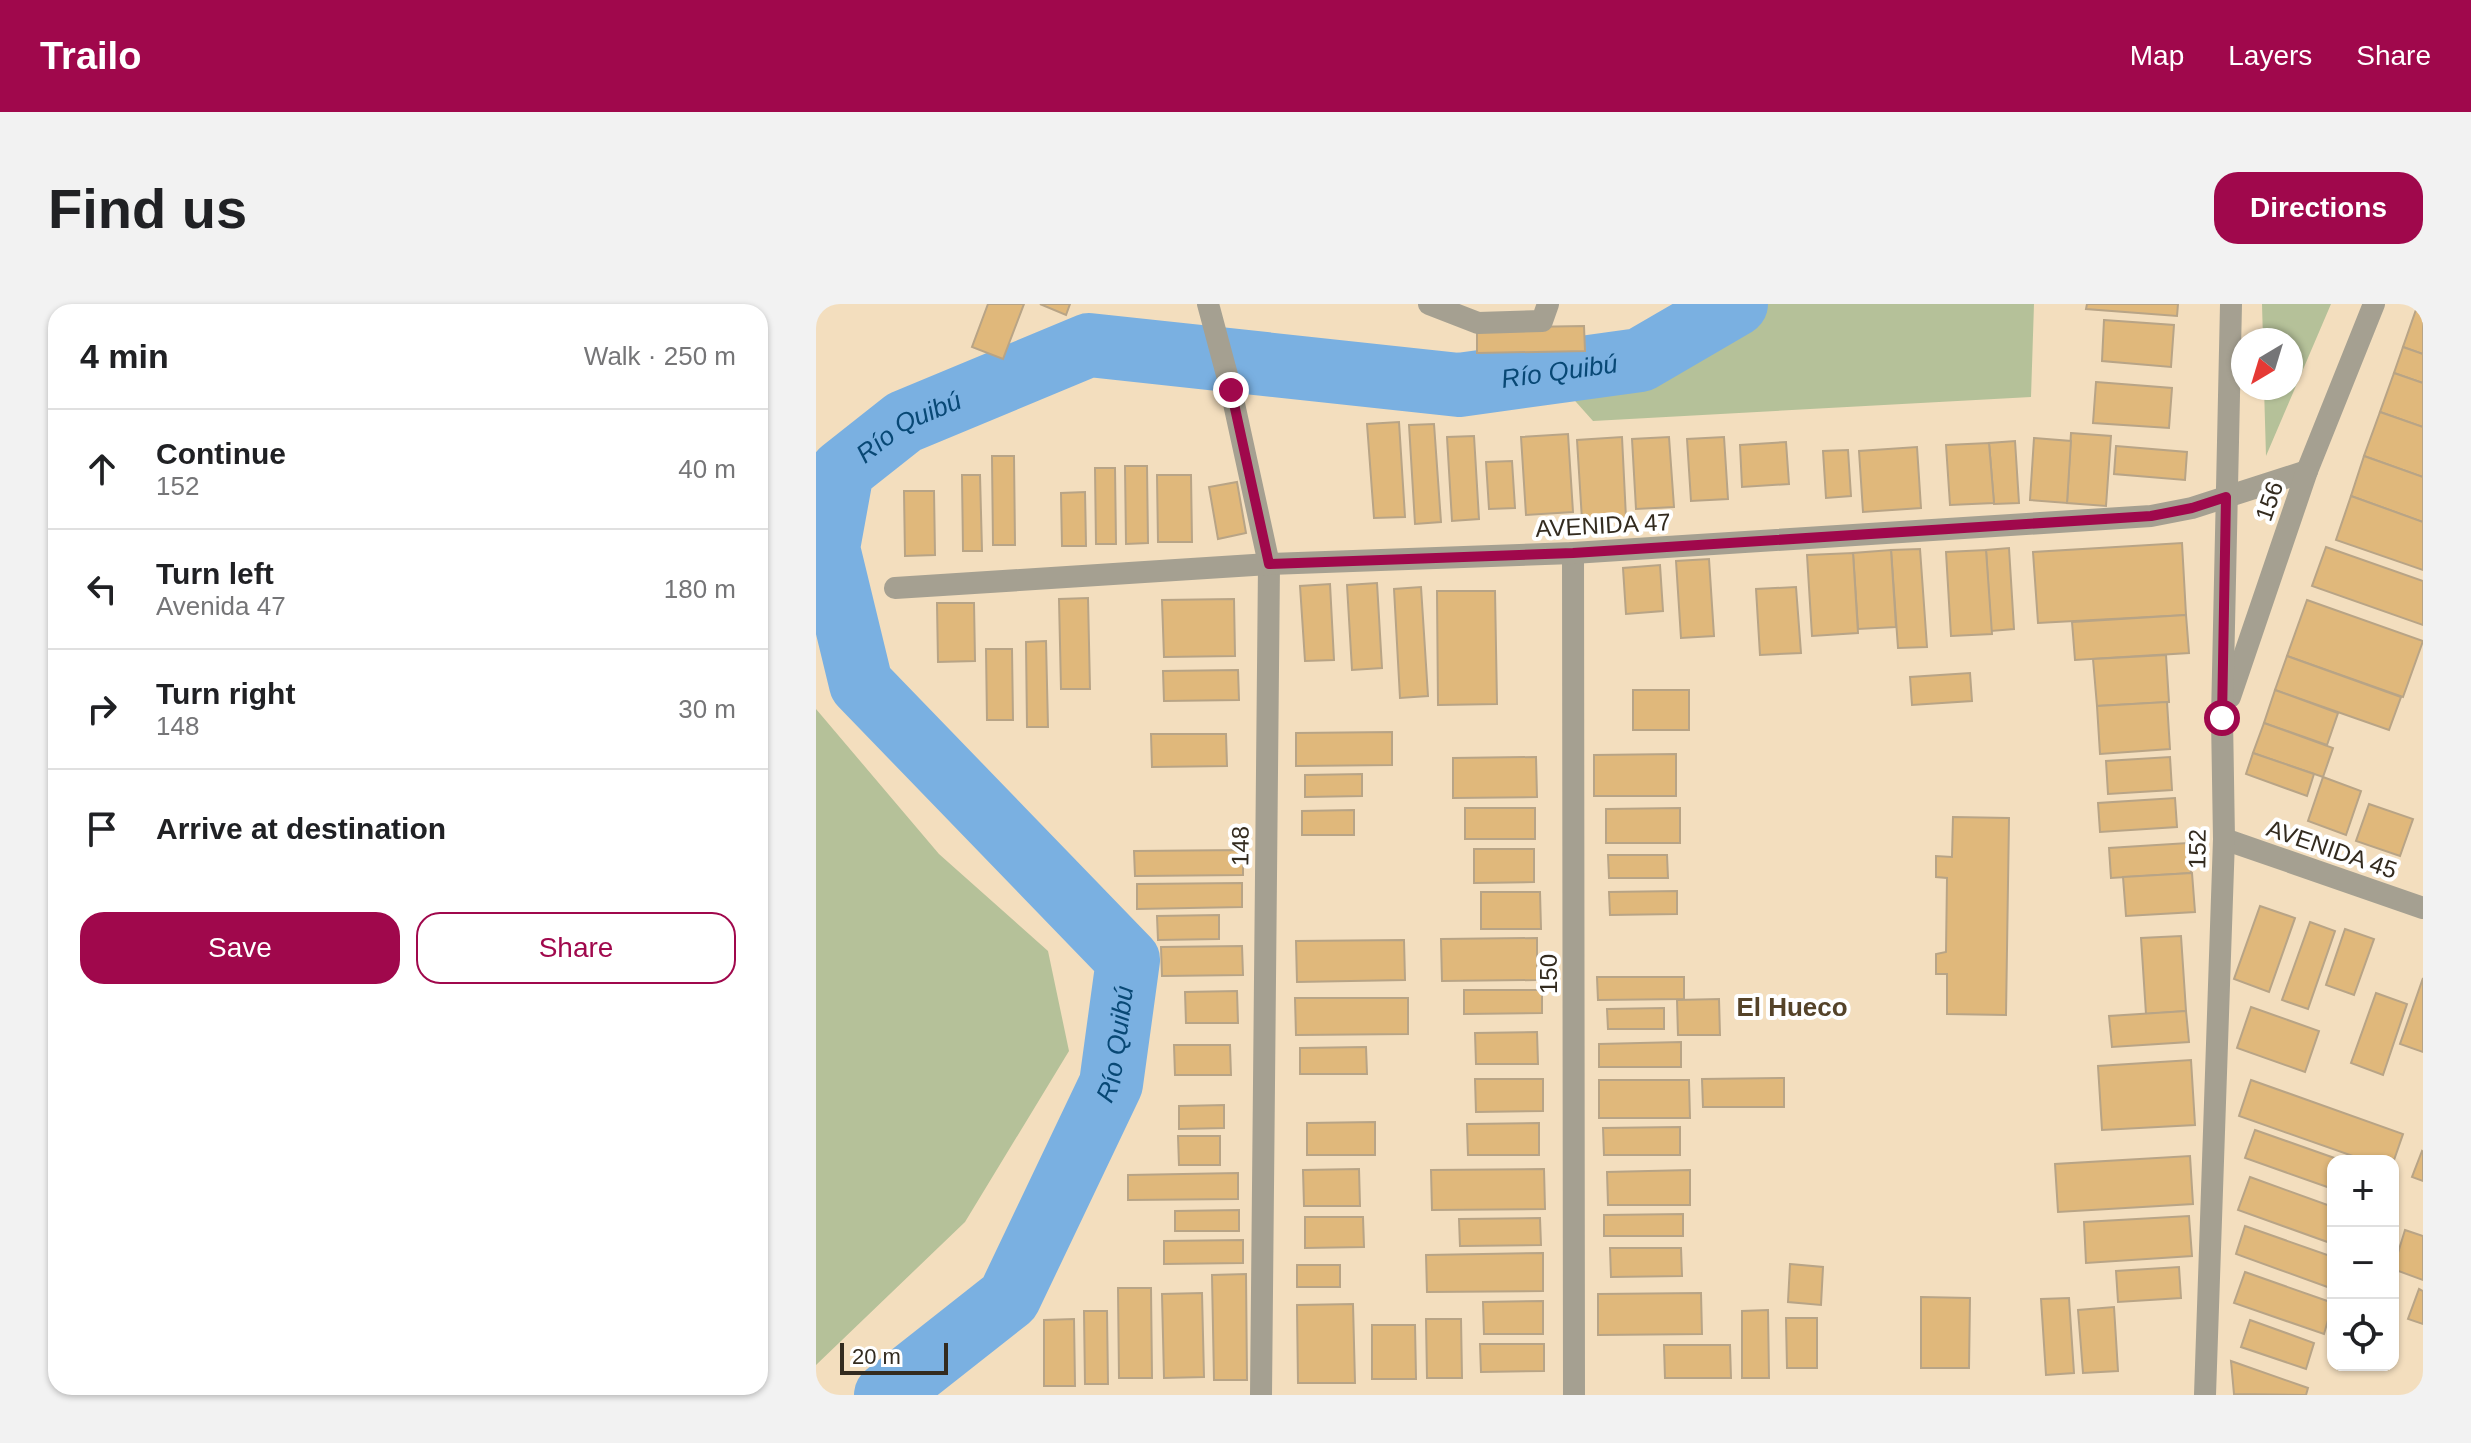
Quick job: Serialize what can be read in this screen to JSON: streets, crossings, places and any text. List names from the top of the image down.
{
  "streets": {
    "street": [
      "156",
      "AVENIDA 47",
      "148",
      "152",
      "AVENIDA 45",
      "150"
    ]
  },
  "crossings": [
    ["156", "AVENIDA 47"],
    ["156", "152"],
    ["AVENIDA 47", "148"],
    ["AVENIDA 47", "152"],
    ["AVENIDA 47", "150"],
    ["152", "AVENIDA 45"]
  ],
  "districts": ["El Hueco"],
  "water": ["Río Quibú"],
  "scale_bar": "20 m",
  "north": "bottom left",
  "page": {
    "header": "Trailo",
    "nav": ["Map", "Layers", "Share"],
    "buttons": [
      "Directions",
      ["Save", "Share"]
    ],
    "title": "Find us",
    "heading": ["4 min", "Walk · 250 m"],
    "list": [
      ["Continue", "152", "40 m"],
      ["Turn left", "Avenida 47", "180 m"],
      ["Turn right", "148", "30 m"],
      "Arrive at destination"
    ],
    "map_buttons": ["+", "−"],
    "scale": "20 m"
  }
}
